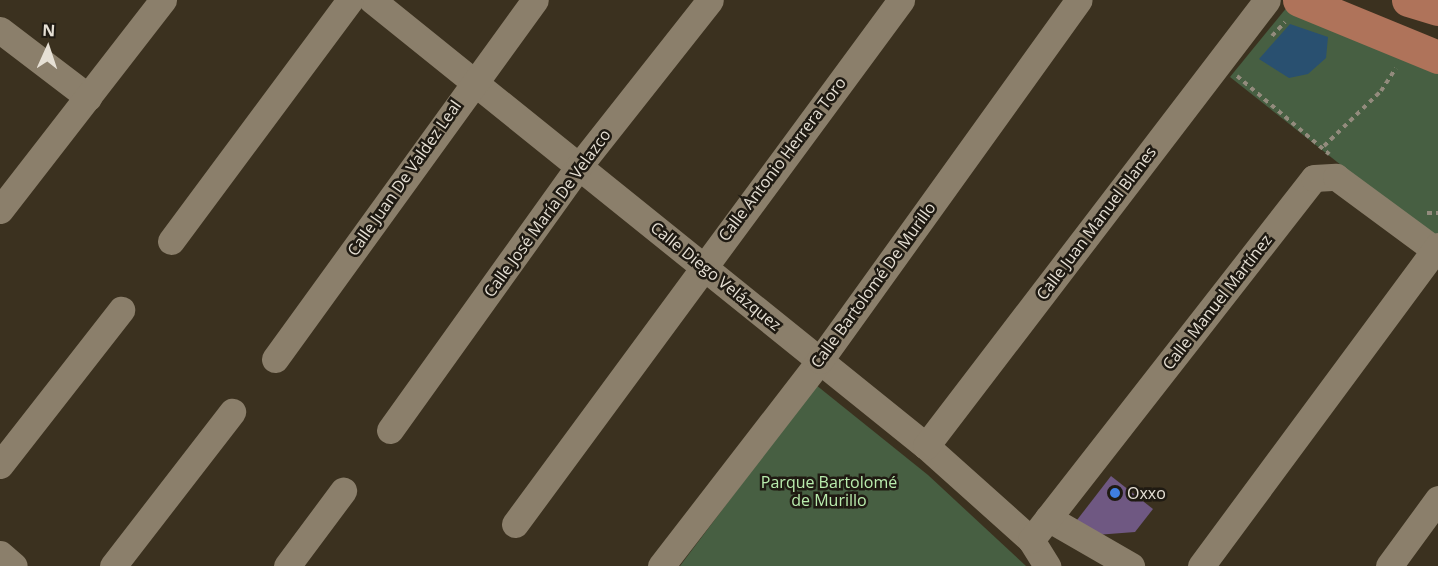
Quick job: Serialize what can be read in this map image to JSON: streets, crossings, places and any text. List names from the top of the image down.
{
  "streets": {
    "street": [
      "Calle Antonio Herrera Toro",
      "Calle Juan De Valdez Leal",
      "Calle José María De Velazco",
      "Calle Juan Manuel Blanes",
      "Calle Diego Velázquez",
      "Calle Bartolomé De Murillo",
      "Calle Manuel Martínez"
    ]
  },
  "crossings": [
    ["Calle Antonio Herrera Toro", "Calle Diego Velázquez"],
    ["Calle Juan De Valdez Leal", "Calle Diego Velázquez"],
    ["Calle José María De Velazco", "Calle Diego Velázquez"],
    ["Calle Juan Manuel Blanes", "Calle Diego Velázquez"],
    ["Calle Diego Velázquez", "Calle Bartolomé De Murillo"],
    ["Calle Diego Velázquez", "Calle Manuel Martínez"]
  ],
  "parks": ["Parque Bartolomé de Murillo"],
  "places": ["Oxxo"],
  "north": "top"
}
